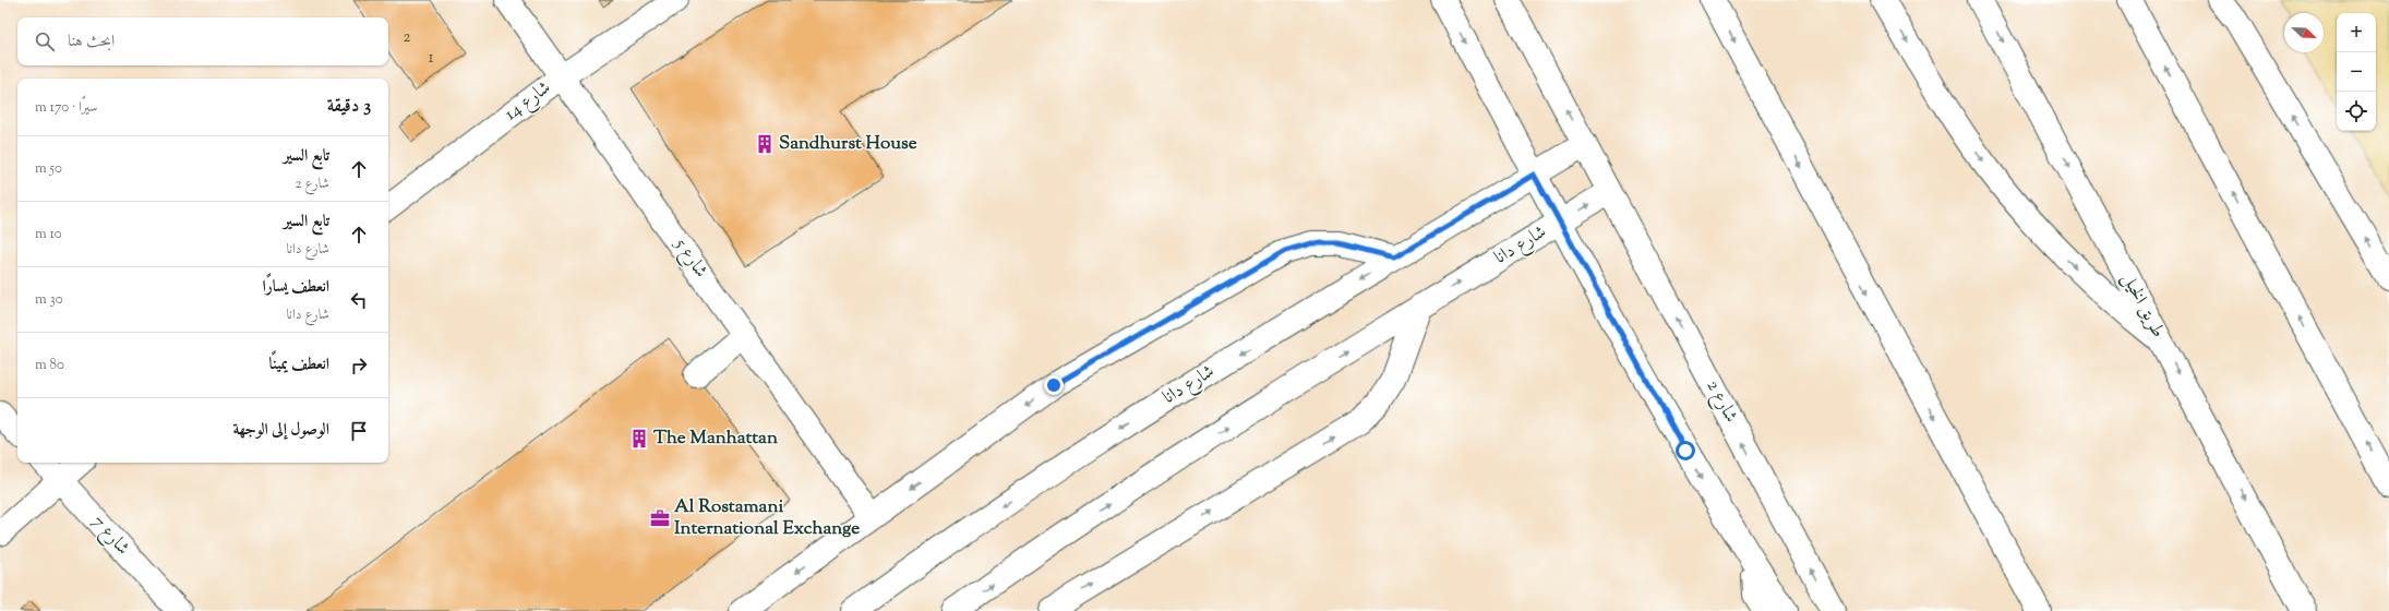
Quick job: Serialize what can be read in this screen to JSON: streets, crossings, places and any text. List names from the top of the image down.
{
  "streets": {
    "main road": [
      "شارع 14",
      "شارع دانا",
      "شارع 5",
      "طريق الخيل",
      "شارع 2",
      "شارع 7"
    ]
  },
  "crossings": [
    ["شارع 14", "شارع 5"],
    ["شارع دانا", "شارع 2"]
  ],
  "places": {
    "building": ["Sandhurst House", "The Manhattan"],
    "office": ["Al Rostamani International Exchange"]
  },
  "house_numbers": ["2", "1"],
  "north": "bottom right",
  "page": {
    "map_buttons": ["+", "−"],
    "search": "ابحث هنا",
    "heading": ["3 دقيقة", "سيرًا · 170 m"],
    "list": [
      ["تابع السير", "شارع 2", "50 m"],
      ["تابع السير", "شارع دانا", "10 m"],
      ["انعطف يسارًا", "شارع دانا", "30 m"],
      ["انعطف يمينًا", "80 m"],
      "الوصول إلى الوجهة"
    ]
  }
}
